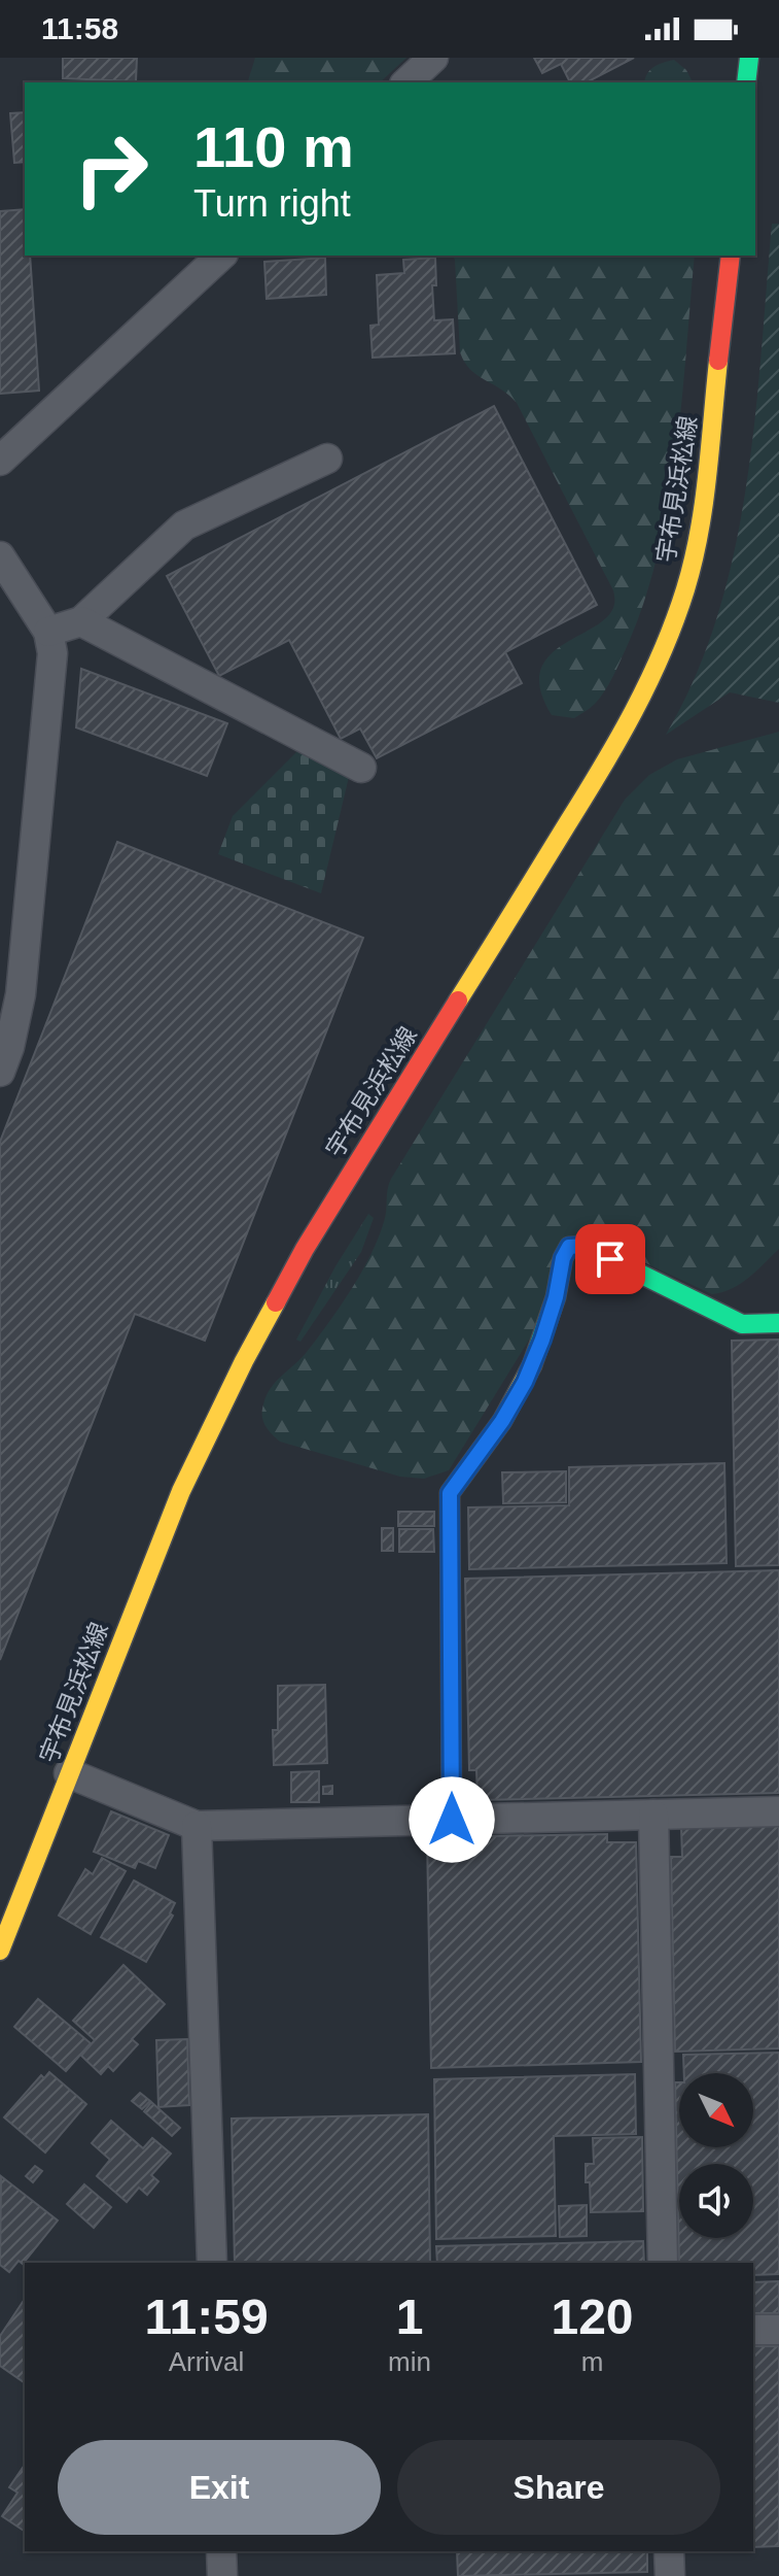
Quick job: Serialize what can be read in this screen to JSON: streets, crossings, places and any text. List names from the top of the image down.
{
  "streets": {
    "main road": ["宇布見浜松線"]
  },
  "north": "bottom right",
  "page": {
    "status": "11:58",
    "turn": ["110 m", "Turn right"],
    "eta": [
      "11:59",
      "Arrival",
      "1",
      "min",
      "120",
      "m"
    ],
    "buttons": ["Exit", "Share"]
  }
}
